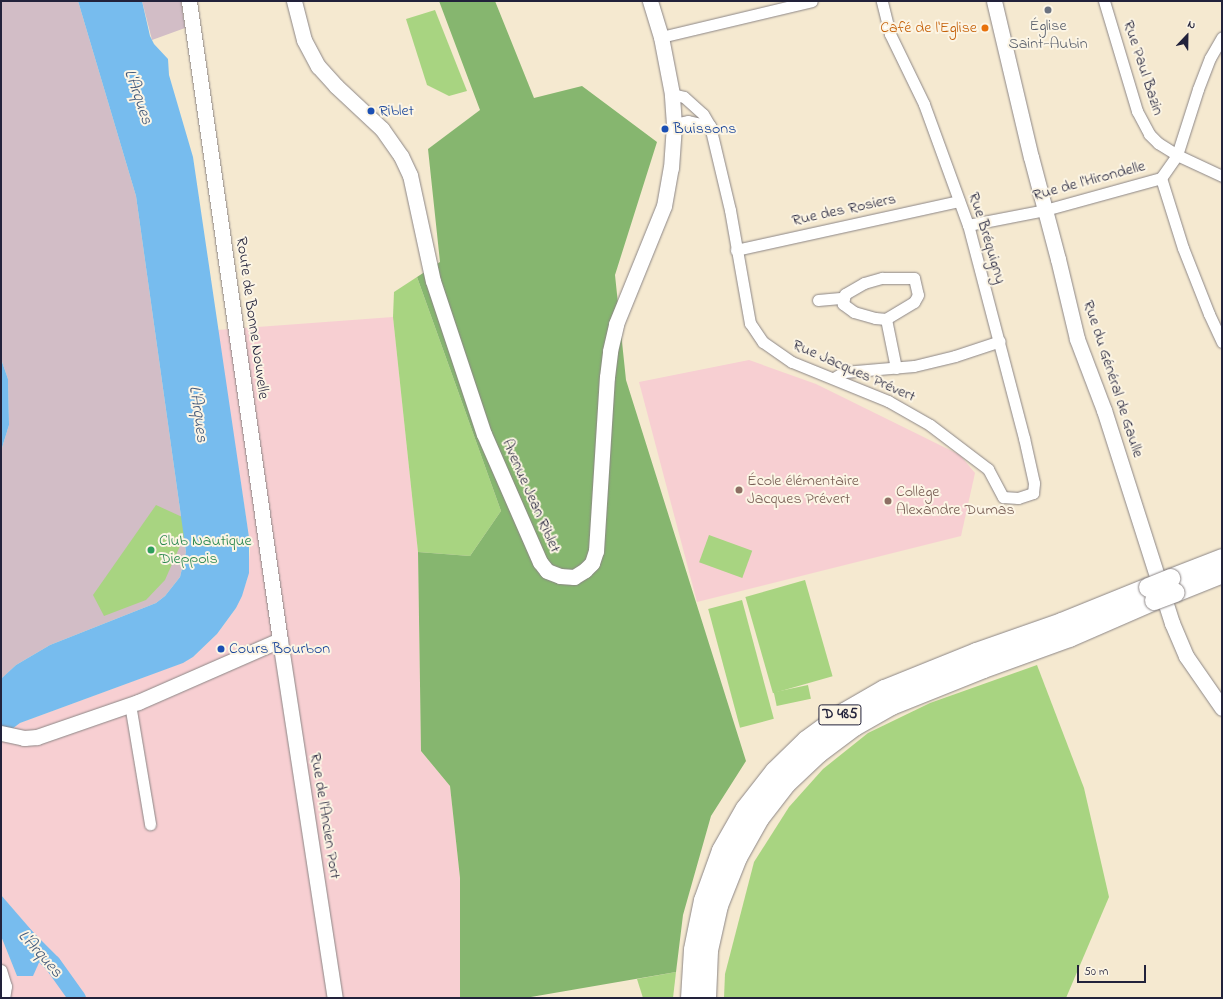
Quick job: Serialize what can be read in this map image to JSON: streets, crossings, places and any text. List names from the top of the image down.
{
  "streets": {
    "highway": ["D 485"],
    "street": [
      "Rue Paul Bazin",
      "Rue de l'Hirondelle",
      "Rue des Rosiers",
      "Rue Bréquigny",
      "Route de Bonne Nouvelle",
      "Rue Jacques Prévert",
      "Rue du Général de Gaulle",
      "Avenue Jean Riblet",
      "Rue de l'Ancien Port"
    ]
  },
  "crossings": [
    ["Rue Paul Bazin", "Rue de l'Hirondelle"],
    ["Rue de l'Hirondelle", "Rue Bréquigny"],
    ["Rue de l'Hirondelle", "Rue du Général de Gaulle"],
    ["Rue des Rosiers", "Rue Bréquigny"],
    ["Rue des Rosiers", "Rue Jacques Prévert"],
    ["Rue Bréquigny", "Rue Jacques Prévert"],
    ["Route de Bonne Nouvelle", "Rue de l'Ancien Port"],
    ["Rue Jacques Prévert", "Avenue Jean Riblet"]
  ],
  "water": ["L'Arques"],
  "places": [
    "Église Saint-Aubin",
    "Café de l'Eglise",
    "Riblet",
    "Buissons",
    "École élémentaire Jacques Prévert",
    "Collège Alexandre Dumas",
    "Club Nautique Dieppois",
    "Cours Bourbon"
  ],
  "scale_bar": "50 m",
  "north": "top"
}
